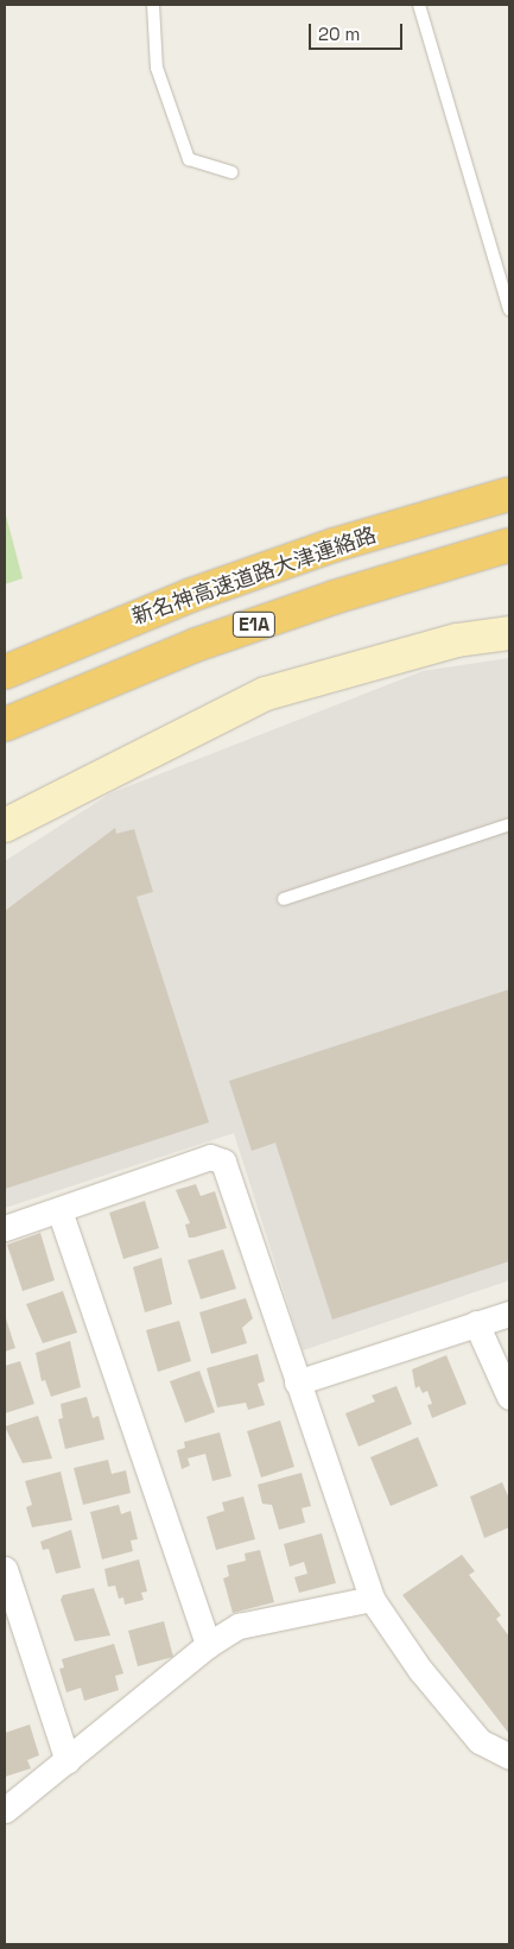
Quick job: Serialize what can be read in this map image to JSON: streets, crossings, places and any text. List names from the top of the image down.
{
  "streets": {
    "highway": ["新名神高速道路大津連絡路", "E1A"]
  },
  "scale_bar": "20 m"
}
